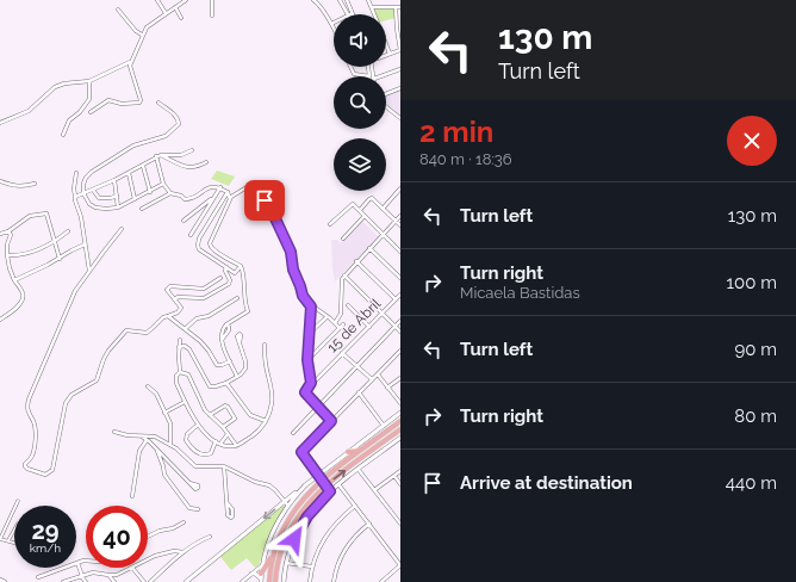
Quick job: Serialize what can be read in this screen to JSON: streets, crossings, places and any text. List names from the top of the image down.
{
  "streets": {
    "street": ["15 de Abril"]
  },
  "page": {
    "turn": ["130 m", "Turn left"],
    "heading": ["2 min", "840 m · 18:36"],
    "list": [
      {
        "name": "Turn left",
        "value": "130 m"
      },
      {
        "name": "Turn right",
        "note": "Micaela Bastidas",
        "value": "100 m"
      },
      {
        "name": "Turn left",
        "value": "90 m"
      },
      {
        "name": "Turn right",
        "value": "80 m"
      },
      {
        "name": "Arrive at destination",
        "value": "440 m"
      }
    ],
    "speed": "29 km/h",
    "limit": "40"
  }
}
